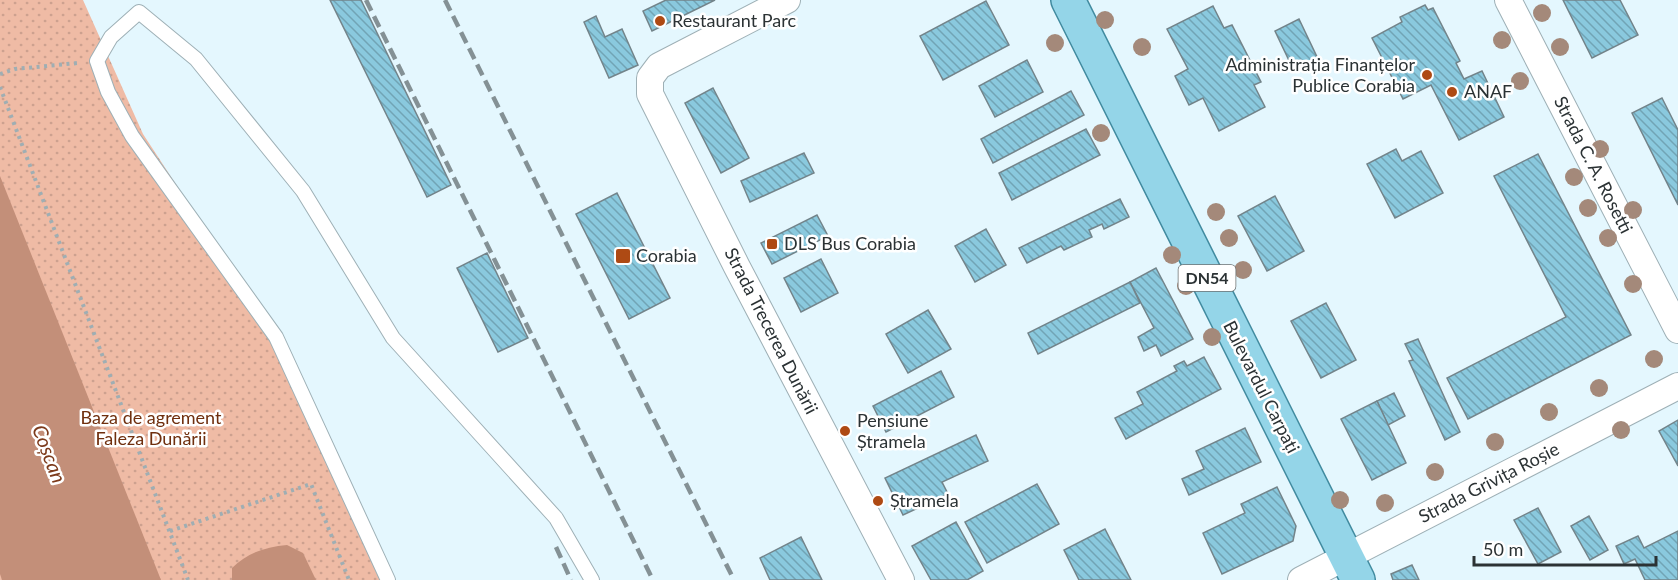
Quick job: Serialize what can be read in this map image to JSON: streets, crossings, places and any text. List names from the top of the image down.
{
  "streets": {
    "main road": ["DN54", "Bulevardul Carpați"],
    "street": ["Strada C. A. Rosetti", "Strada Trecerea Dunării", "Strada Grivița Roșie"]
  },
  "crossings": [
    ["Bulevardul Carpați", "Strada Grivița Roșie"]
  ],
  "water": ["Coșcan"],
  "parks": ["Baza de agrement Faleza Dunării"],
  "places": {
    "other": [
      "Restaurant Parc",
      "Administrația Finanțelor Publice Corabia",
      "ANAF",
      "Pensiune Ștramela",
      "Ștramela"
    ],
    "transit": ["DLS Bus Corabia", "Corabia"]
  },
  "scale_bar": "50 m"
}
